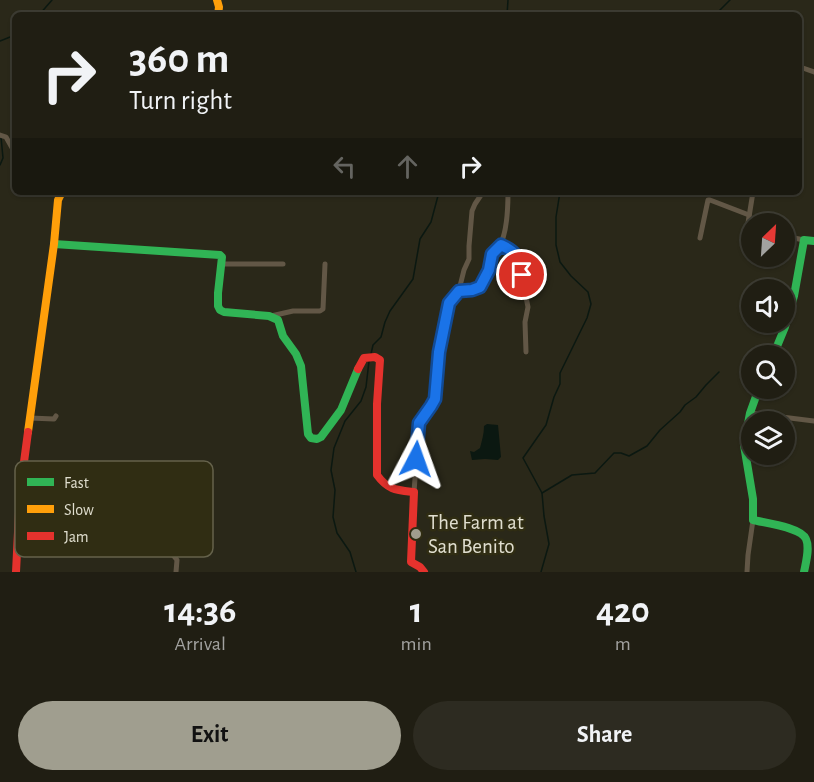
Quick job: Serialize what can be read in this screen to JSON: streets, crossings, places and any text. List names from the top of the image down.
{
  "places": ["The Farm at San Benito"],
  "legend": ["Fast", "Slow", "Jam"],
  "north": "top right",
  "page": {
    "turn": ["360 m", "Turn right"],
    "eta": [
      "14:36",
      "Arrival",
      "1",
      "min",
      "420",
      "m"
    ],
    "buttons": ["Exit", "Share"]
  }
}
